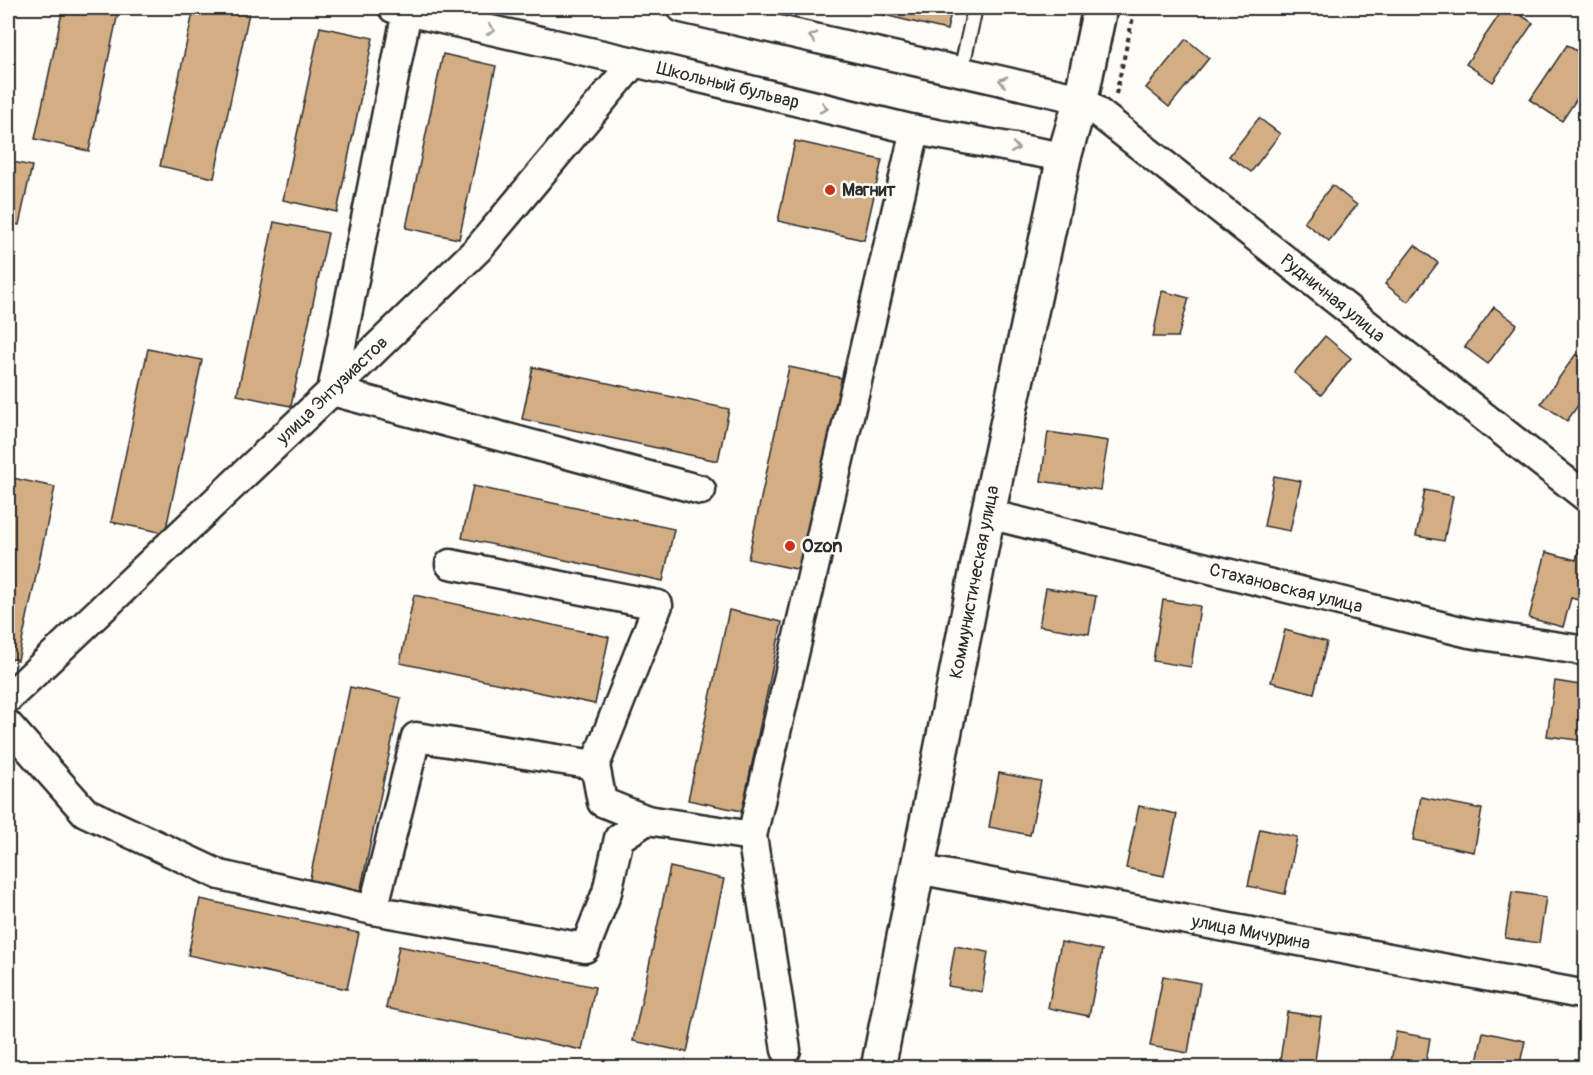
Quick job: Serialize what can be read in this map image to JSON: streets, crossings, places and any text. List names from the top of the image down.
{
  "streets": {
    "street": [
      "Школьный бульвар",
      "Рудничная улица",
      "улица Энтузиастов",
      "Коммунистическая улица",
      "Стахановская улица",
      "улица Мичурина"
    ]
  },
  "crossings": [
    ["Школьный бульвар", "улица Энтузиастов"],
    ["Школьный бульвар", "Коммунистическая улица"],
    ["Рудничная улица", "Коммунистическая улица"],
    ["Коммунистическая улица", "Стахановская улица"],
    ["Коммунистическая улица", "улица Мичурина"]
  ],
  "places": ["Магнит", "Ozon"]
}
